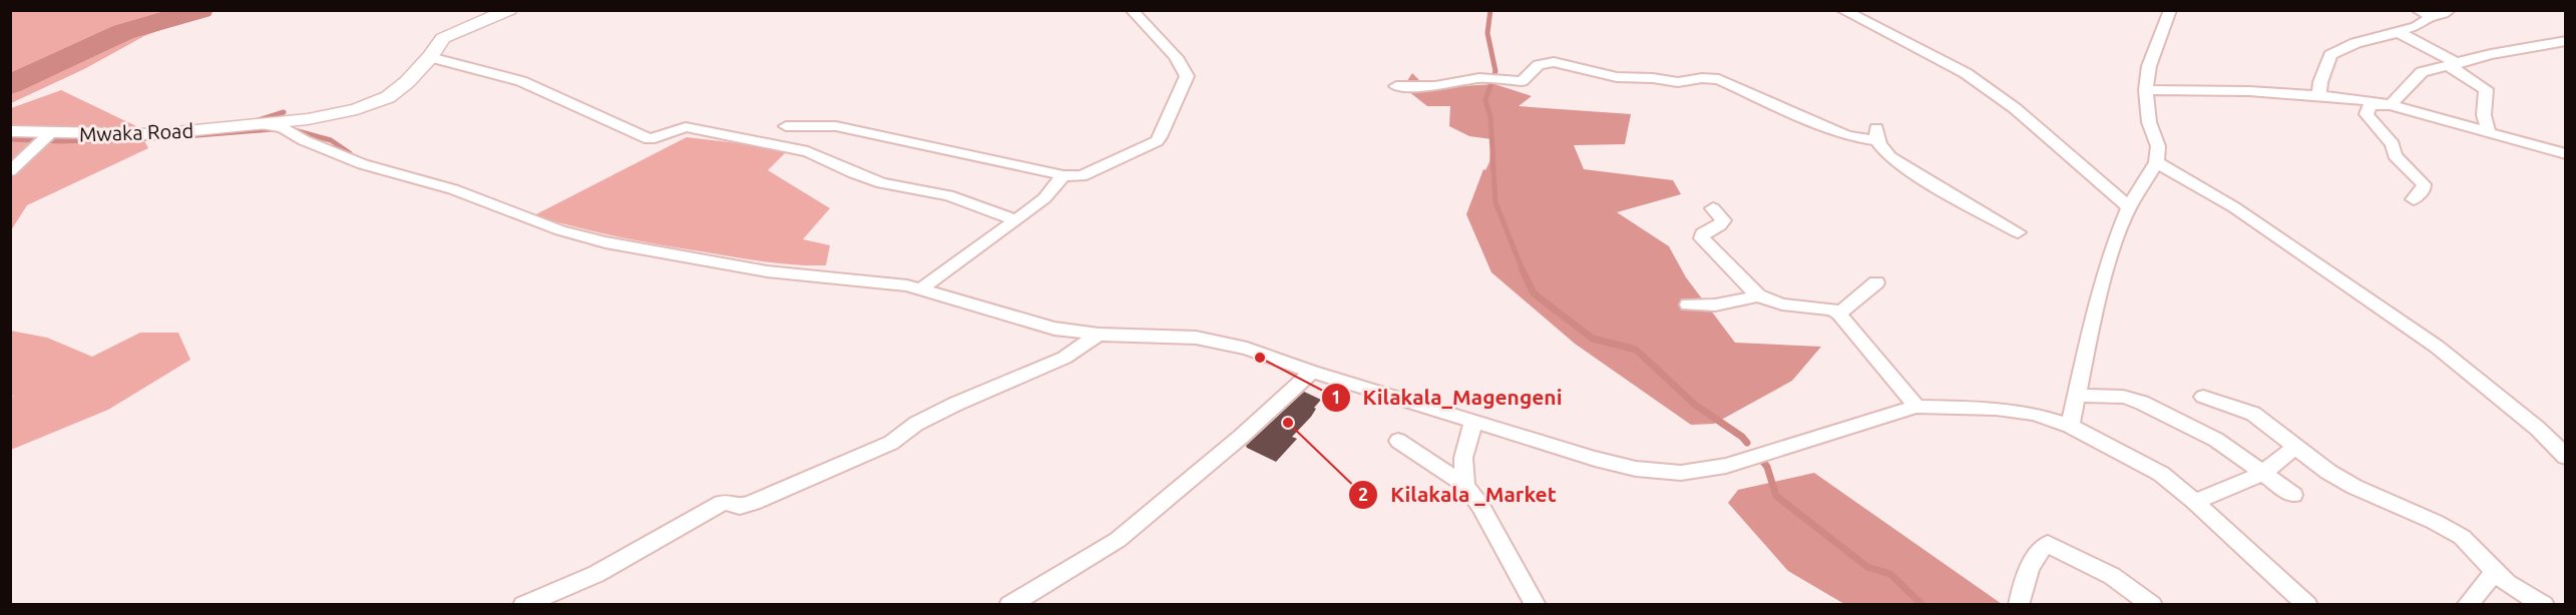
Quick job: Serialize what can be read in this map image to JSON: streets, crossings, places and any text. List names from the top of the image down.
{
  "streets": {
    "street": ["Mwaka Road"]
  },
  "places": ["Kilakala_Magengeni", "Kilakala _Market"]
}
